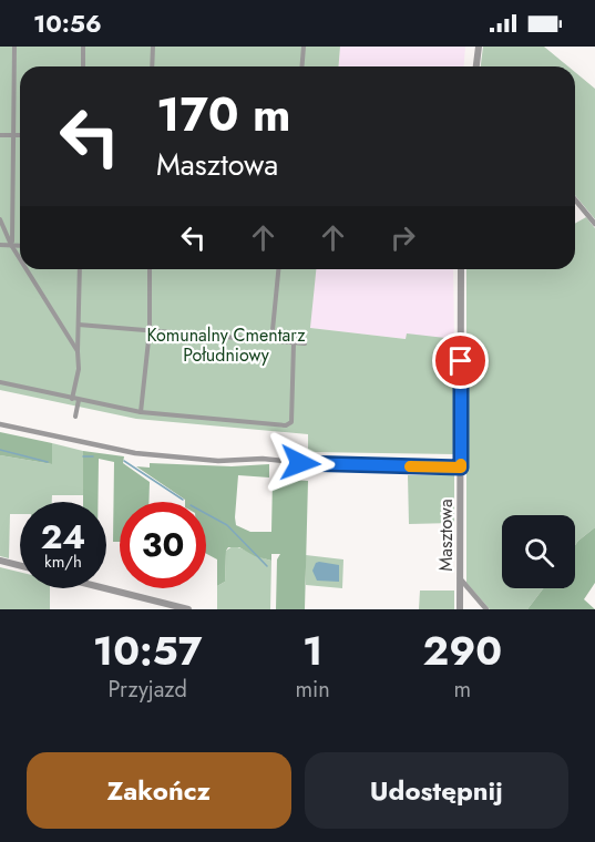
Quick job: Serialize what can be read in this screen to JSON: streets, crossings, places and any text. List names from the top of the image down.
{
  "streets": {
    "street": ["Masztowa"]
  },
  "parks": ["Komunalny Cmentarz Południowy"],
  "page": {
    "status": "10:56",
    "turn": ["170 m", "Masztowa"],
    "speed": "24 km/h",
    "limit": "30",
    "eta": [
      "10:57",
      "Przyjazd",
      "1",
      "min",
      "290",
      "m"
    ],
    "buttons": ["Zakończ", "Udostępnij"]
  }
}
